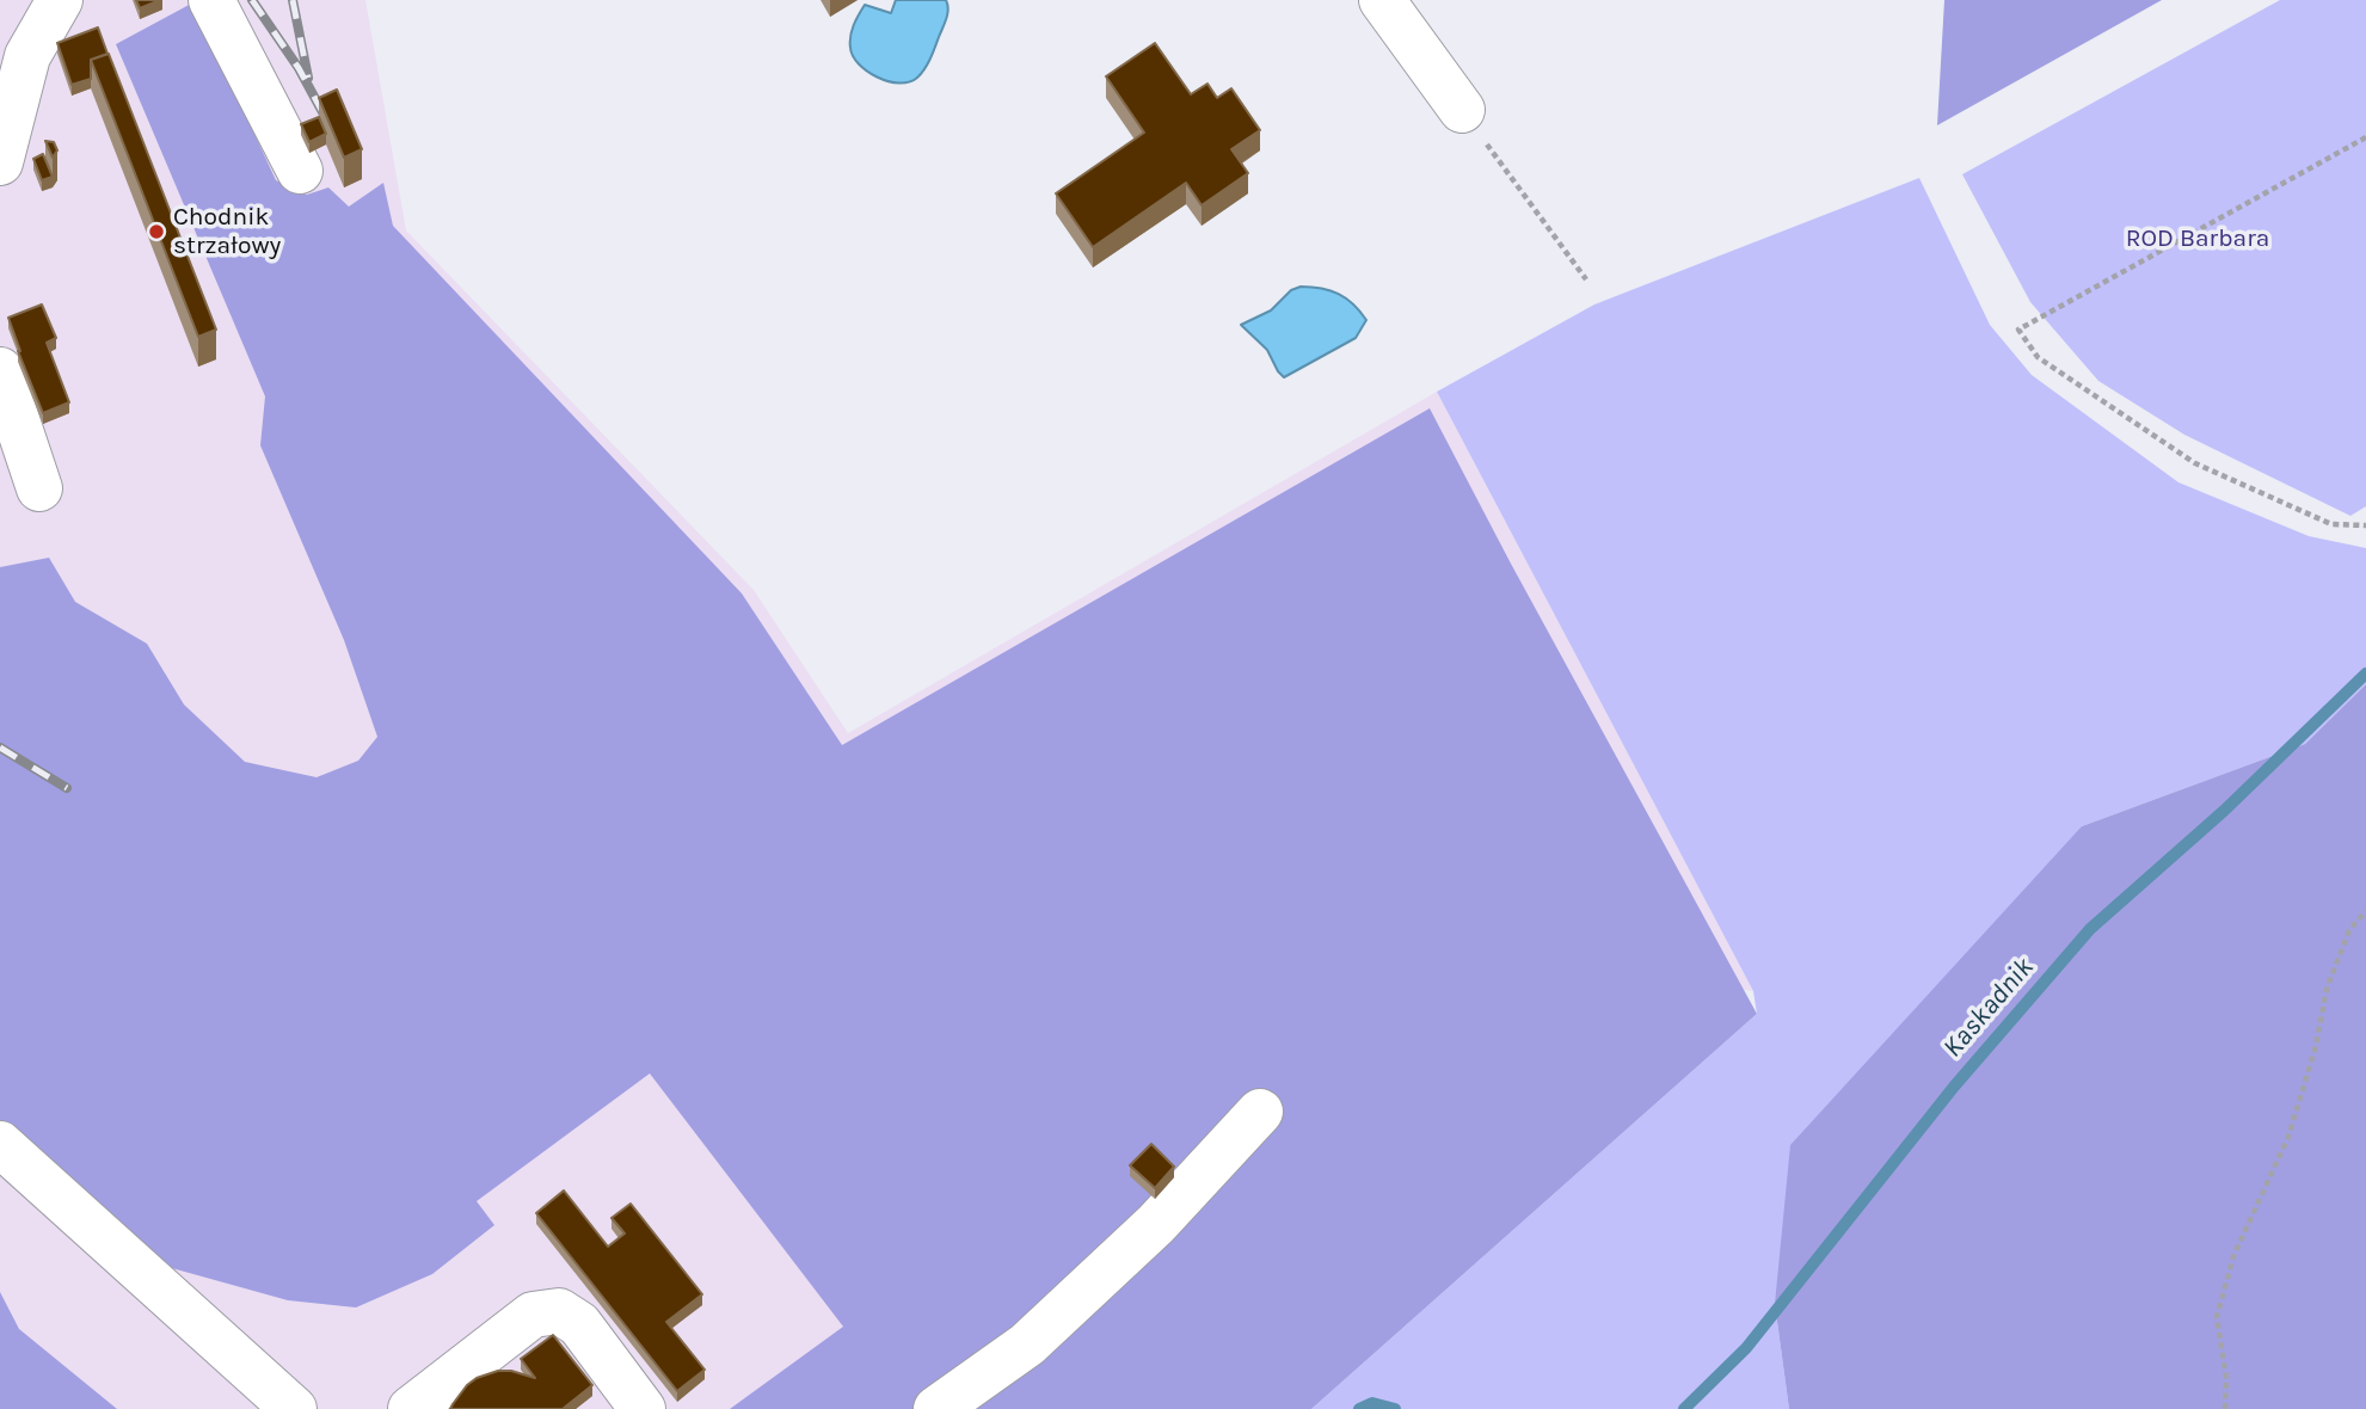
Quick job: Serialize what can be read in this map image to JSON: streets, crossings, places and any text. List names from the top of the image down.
{
  "water": ["Kaskadnik"],
  "parks": ["ROD Barbara"],
  "places": ["Chodnik strzałowy"]
}
